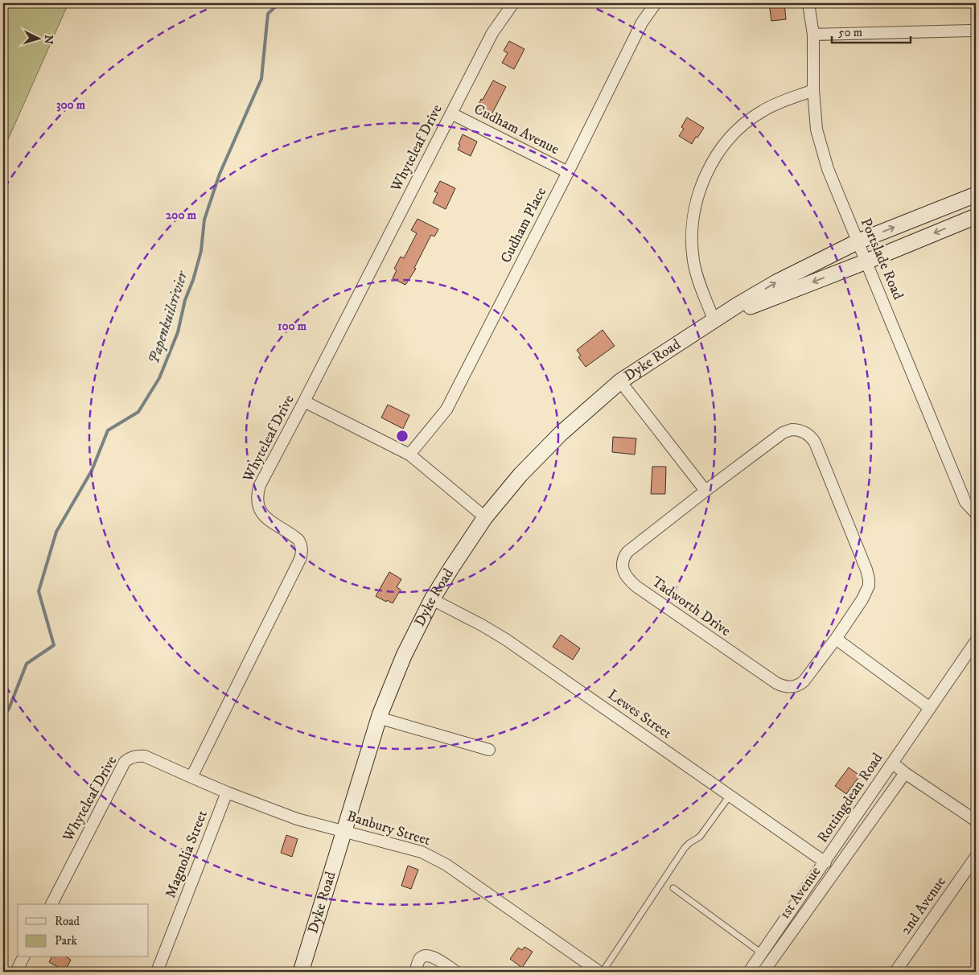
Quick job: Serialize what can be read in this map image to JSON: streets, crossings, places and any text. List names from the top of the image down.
{
  "streets": {
    "street": [
      "Cudham Avenue",
      "Whyteleaf Drive",
      "Cudham Place",
      "Portslade Road",
      "Dyke Road",
      "Tadworth Drive",
      "Lewes Street",
      "Rottingdean Road",
      "Banbury Street",
      "Magnolia Street",
      "1st Avenue",
      "2nd Avenue"
    ]
  },
  "crossings": [
    ["Cudham Avenue", "Whyteleaf Drive"],
    ["Cudham Avenue", "Cudham Place"],
    ["Whyteleaf Drive", "Banbury Street"],
    ["Portslade Road", "Dyke Road"],
    ["Dyke Road", "Lewes Street"],
    ["Dyke Road", "Banbury Street"],
    ["Lewes Street", "Rottingdean Road"],
    ["Banbury Street", "Magnolia Street"]
  ],
  "water": ["Papenkuilsrivier"],
  "legend": ["Road", "Park"],
  "scale_bar": "50 m",
  "north": "right",
  "rings": ["300 m", "200 m", "100 m"]
}
